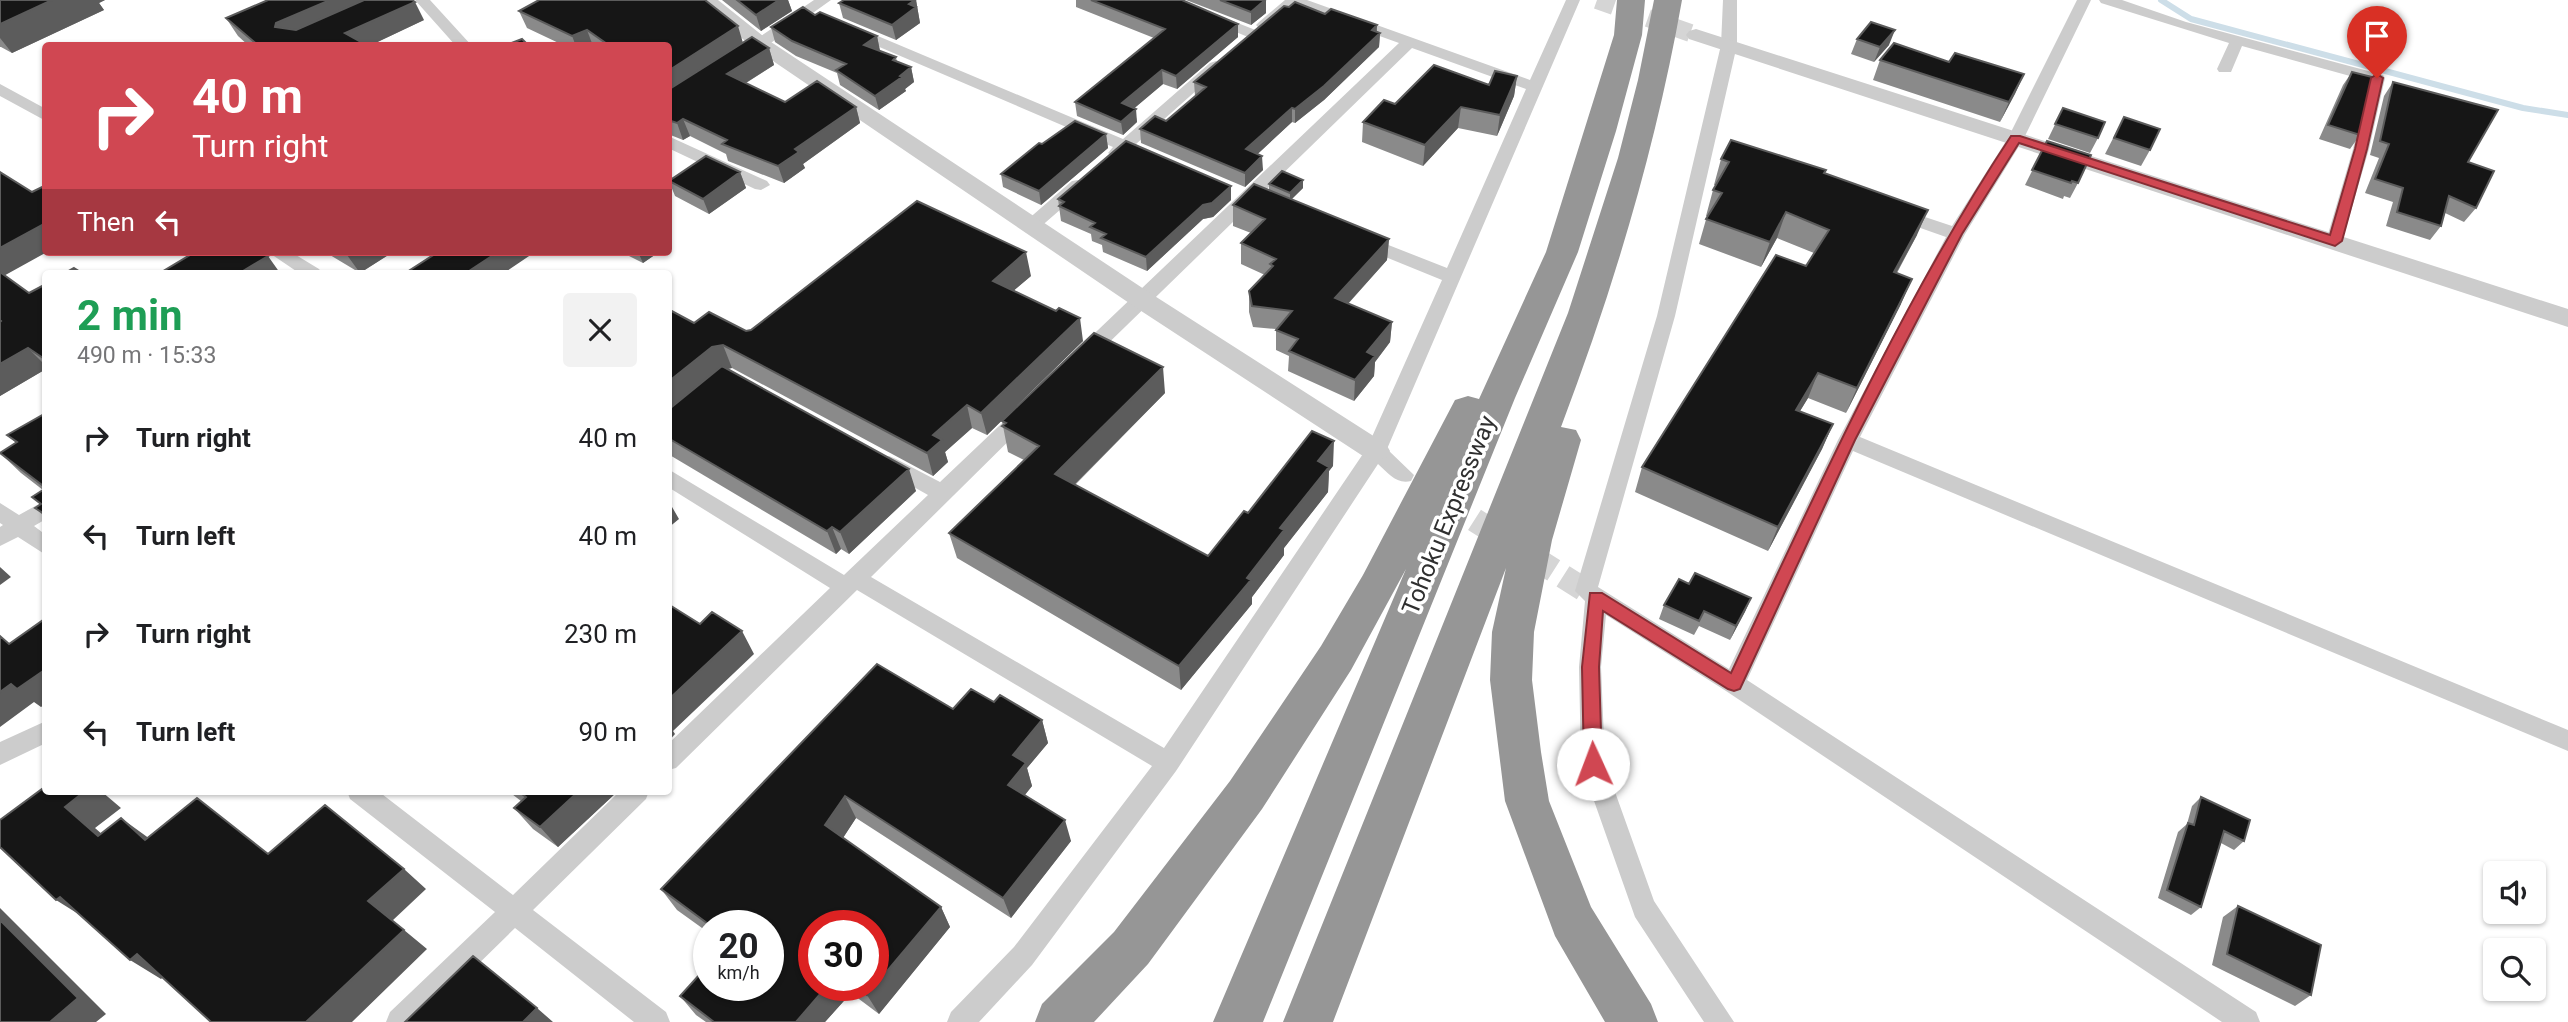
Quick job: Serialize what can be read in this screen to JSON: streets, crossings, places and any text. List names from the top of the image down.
{
  "streets": {
    "highway": ["Tohoku Expressway"]
  },
  "page": {
    "turn": ["40 m", "Turn right"],
    "then": "Then",
    "heading": ["2 min", "490 m · 15:33"],
    "list": [
      {
        "name": "Turn right",
        "value": "40 m"
      },
      {
        "name": "Turn left",
        "value": "40 m"
      },
      {
        "name": "Turn right",
        "value": "230 m"
      },
      {
        "name": "Turn left",
        "value": "90 m"
      }
    ],
    "speed": "20 km/h",
    "limit": "30"
  }
}
